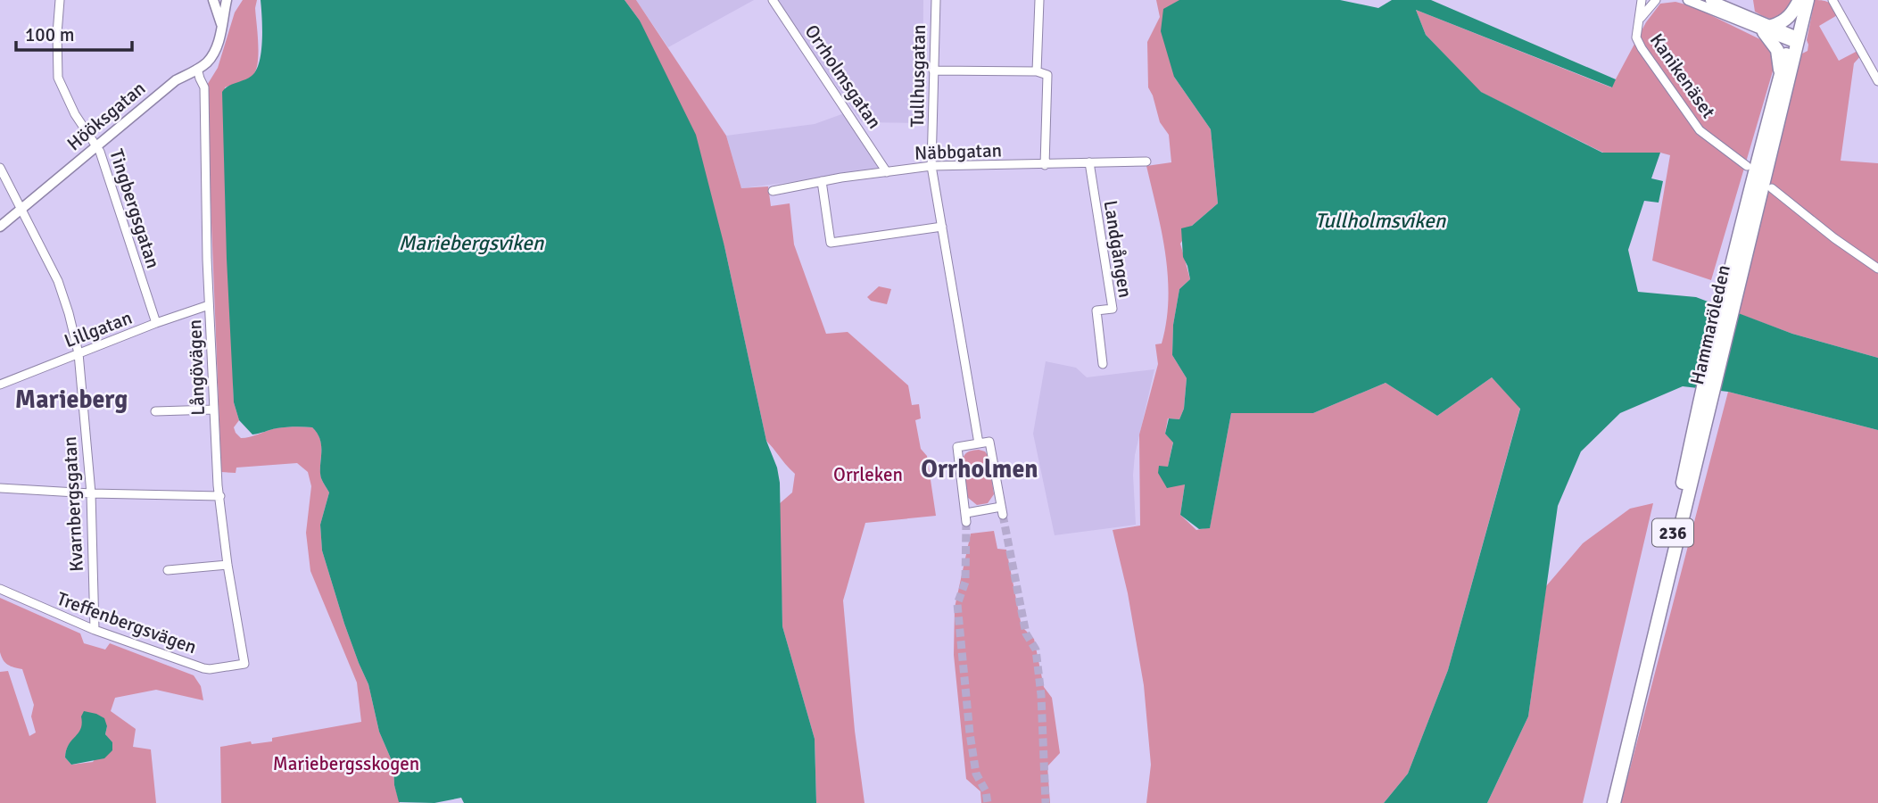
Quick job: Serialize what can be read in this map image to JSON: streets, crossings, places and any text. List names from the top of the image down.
{
  "streets": {
    "main road": ["Hammaröleden", "236"],
    "street": [
      "Tullhusgatan",
      "Kanikenäset",
      "Orrholmsgatan",
      "Hööksgatan",
      "Näbbgatan",
      "Tingbergsgatan",
      "Landgången",
      "Lillgatan",
      "Långövägen",
      "Kvarnbergsgatan",
      "Treffenbergsvägen"
    ]
  },
  "crossings": [
    ["Tullhusgatan", "Näbbgatan"],
    ["Orrholmsgatan", "Näbbgatan"],
    ["Hööksgatan", "Tingbergsgatan"],
    ["Hööksgatan", "Långövägen"],
    ["Hööksgatan", "Kvarnbergsgatan"],
    ["Näbbgatan", "Landgången"],
    ["Tingbergsgatan", "Lillgatan"],
    ["Lillgatan", "Långövägen"],
    ["Lillgatan", "Kvarnbergsgatan"],
    ["Långövägen", "Treffenbergsvägen"],
    ["Kvarnbergsgatan", "Treffenbergsvägen"]
  ],
  "districts": ["Marieberg", "Orrholmen"],
  "water": ["Tullholmsviken", "Mariebergsviken"],
  "parks": ["Orrleken", "Mariebergsskogen"],
  "scale_bar": "100 m"
}
